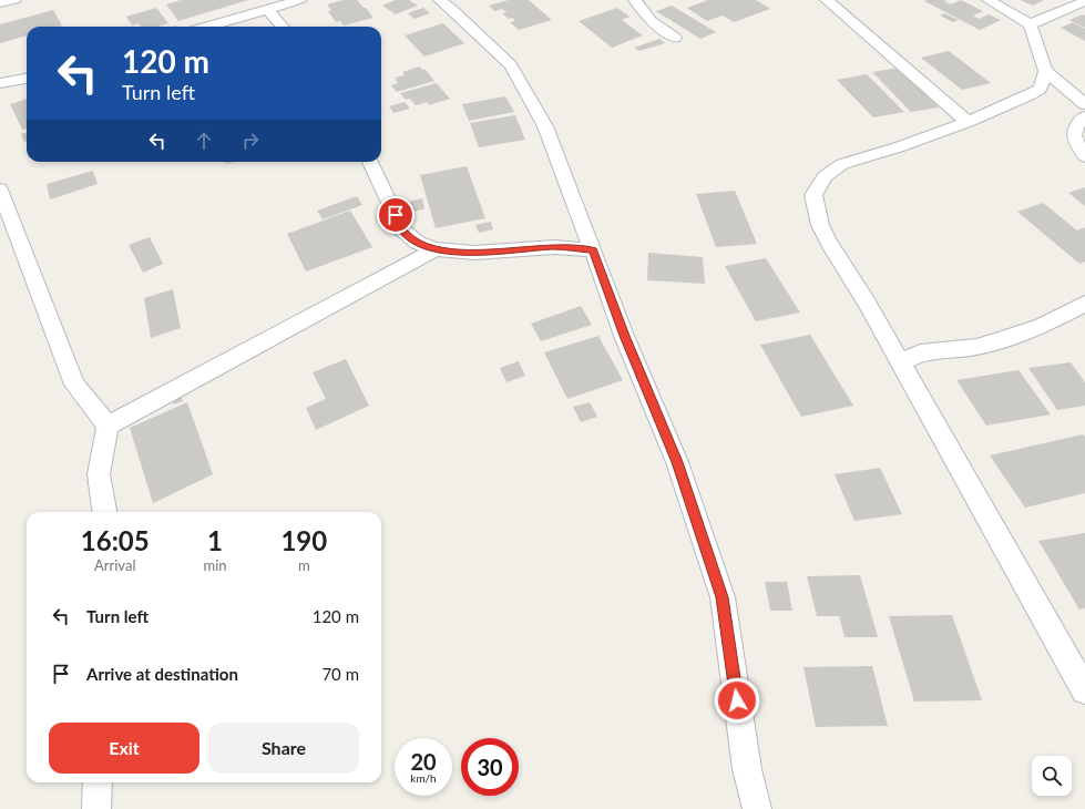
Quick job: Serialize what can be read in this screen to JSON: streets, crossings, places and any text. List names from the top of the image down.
{
  "page": {
    "turn": ["120 m", "Turn left"],
    "eta": [
      "16:05",
      "Arrival",
      "1",
      "min",
      "190",
      "m"
    ],
    "list": [
      {
        "name": "Turn left",
        "value": "120 m"
      },
      {
        "name": "Arrive at destination",
        "value": "70 m"
      }
    ],
    "buttons": ["Exit", "Share"],
    "speed": "20 km/h",
    "limit": "30"
  }
}
